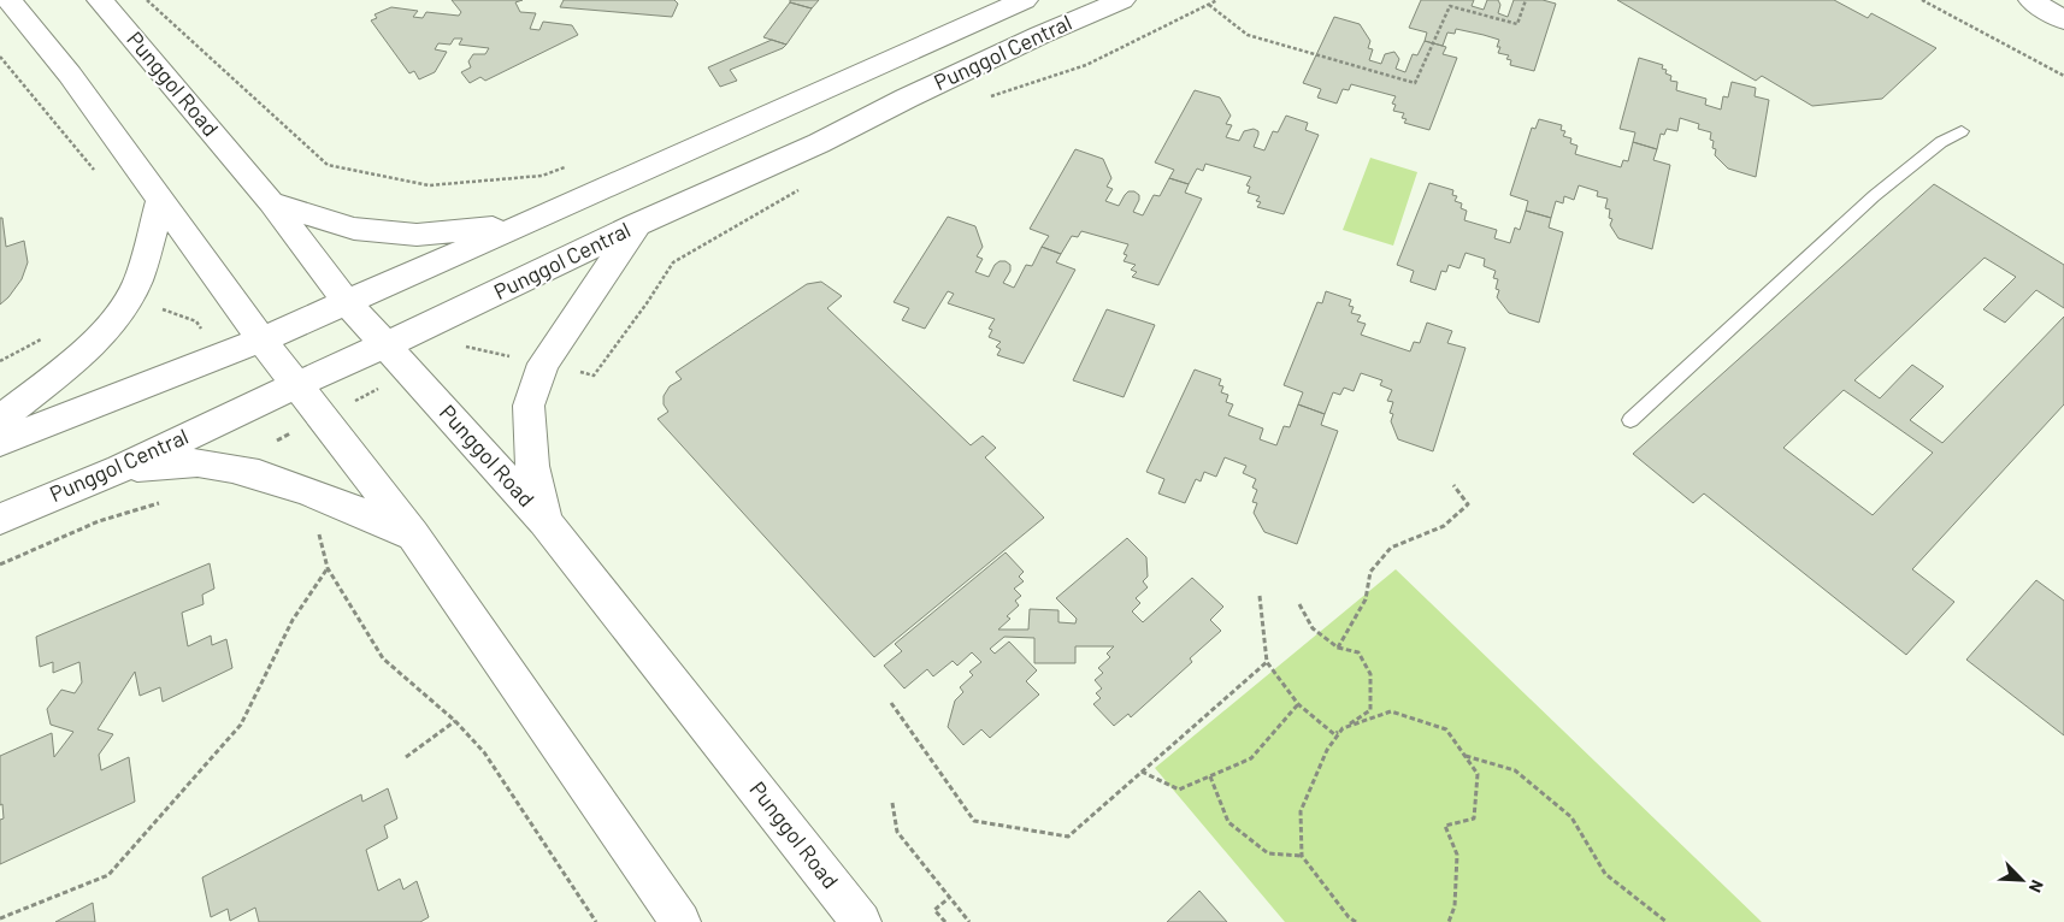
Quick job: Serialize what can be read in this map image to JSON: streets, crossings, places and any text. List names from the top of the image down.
{
  "streets": {
    "main road": ["Punggol Central", "Punggol Road"]
  },
  "crossings": [
    ["Punggol Central", "Punggol Road"]
  ],
  "north": "bottom right"
}
